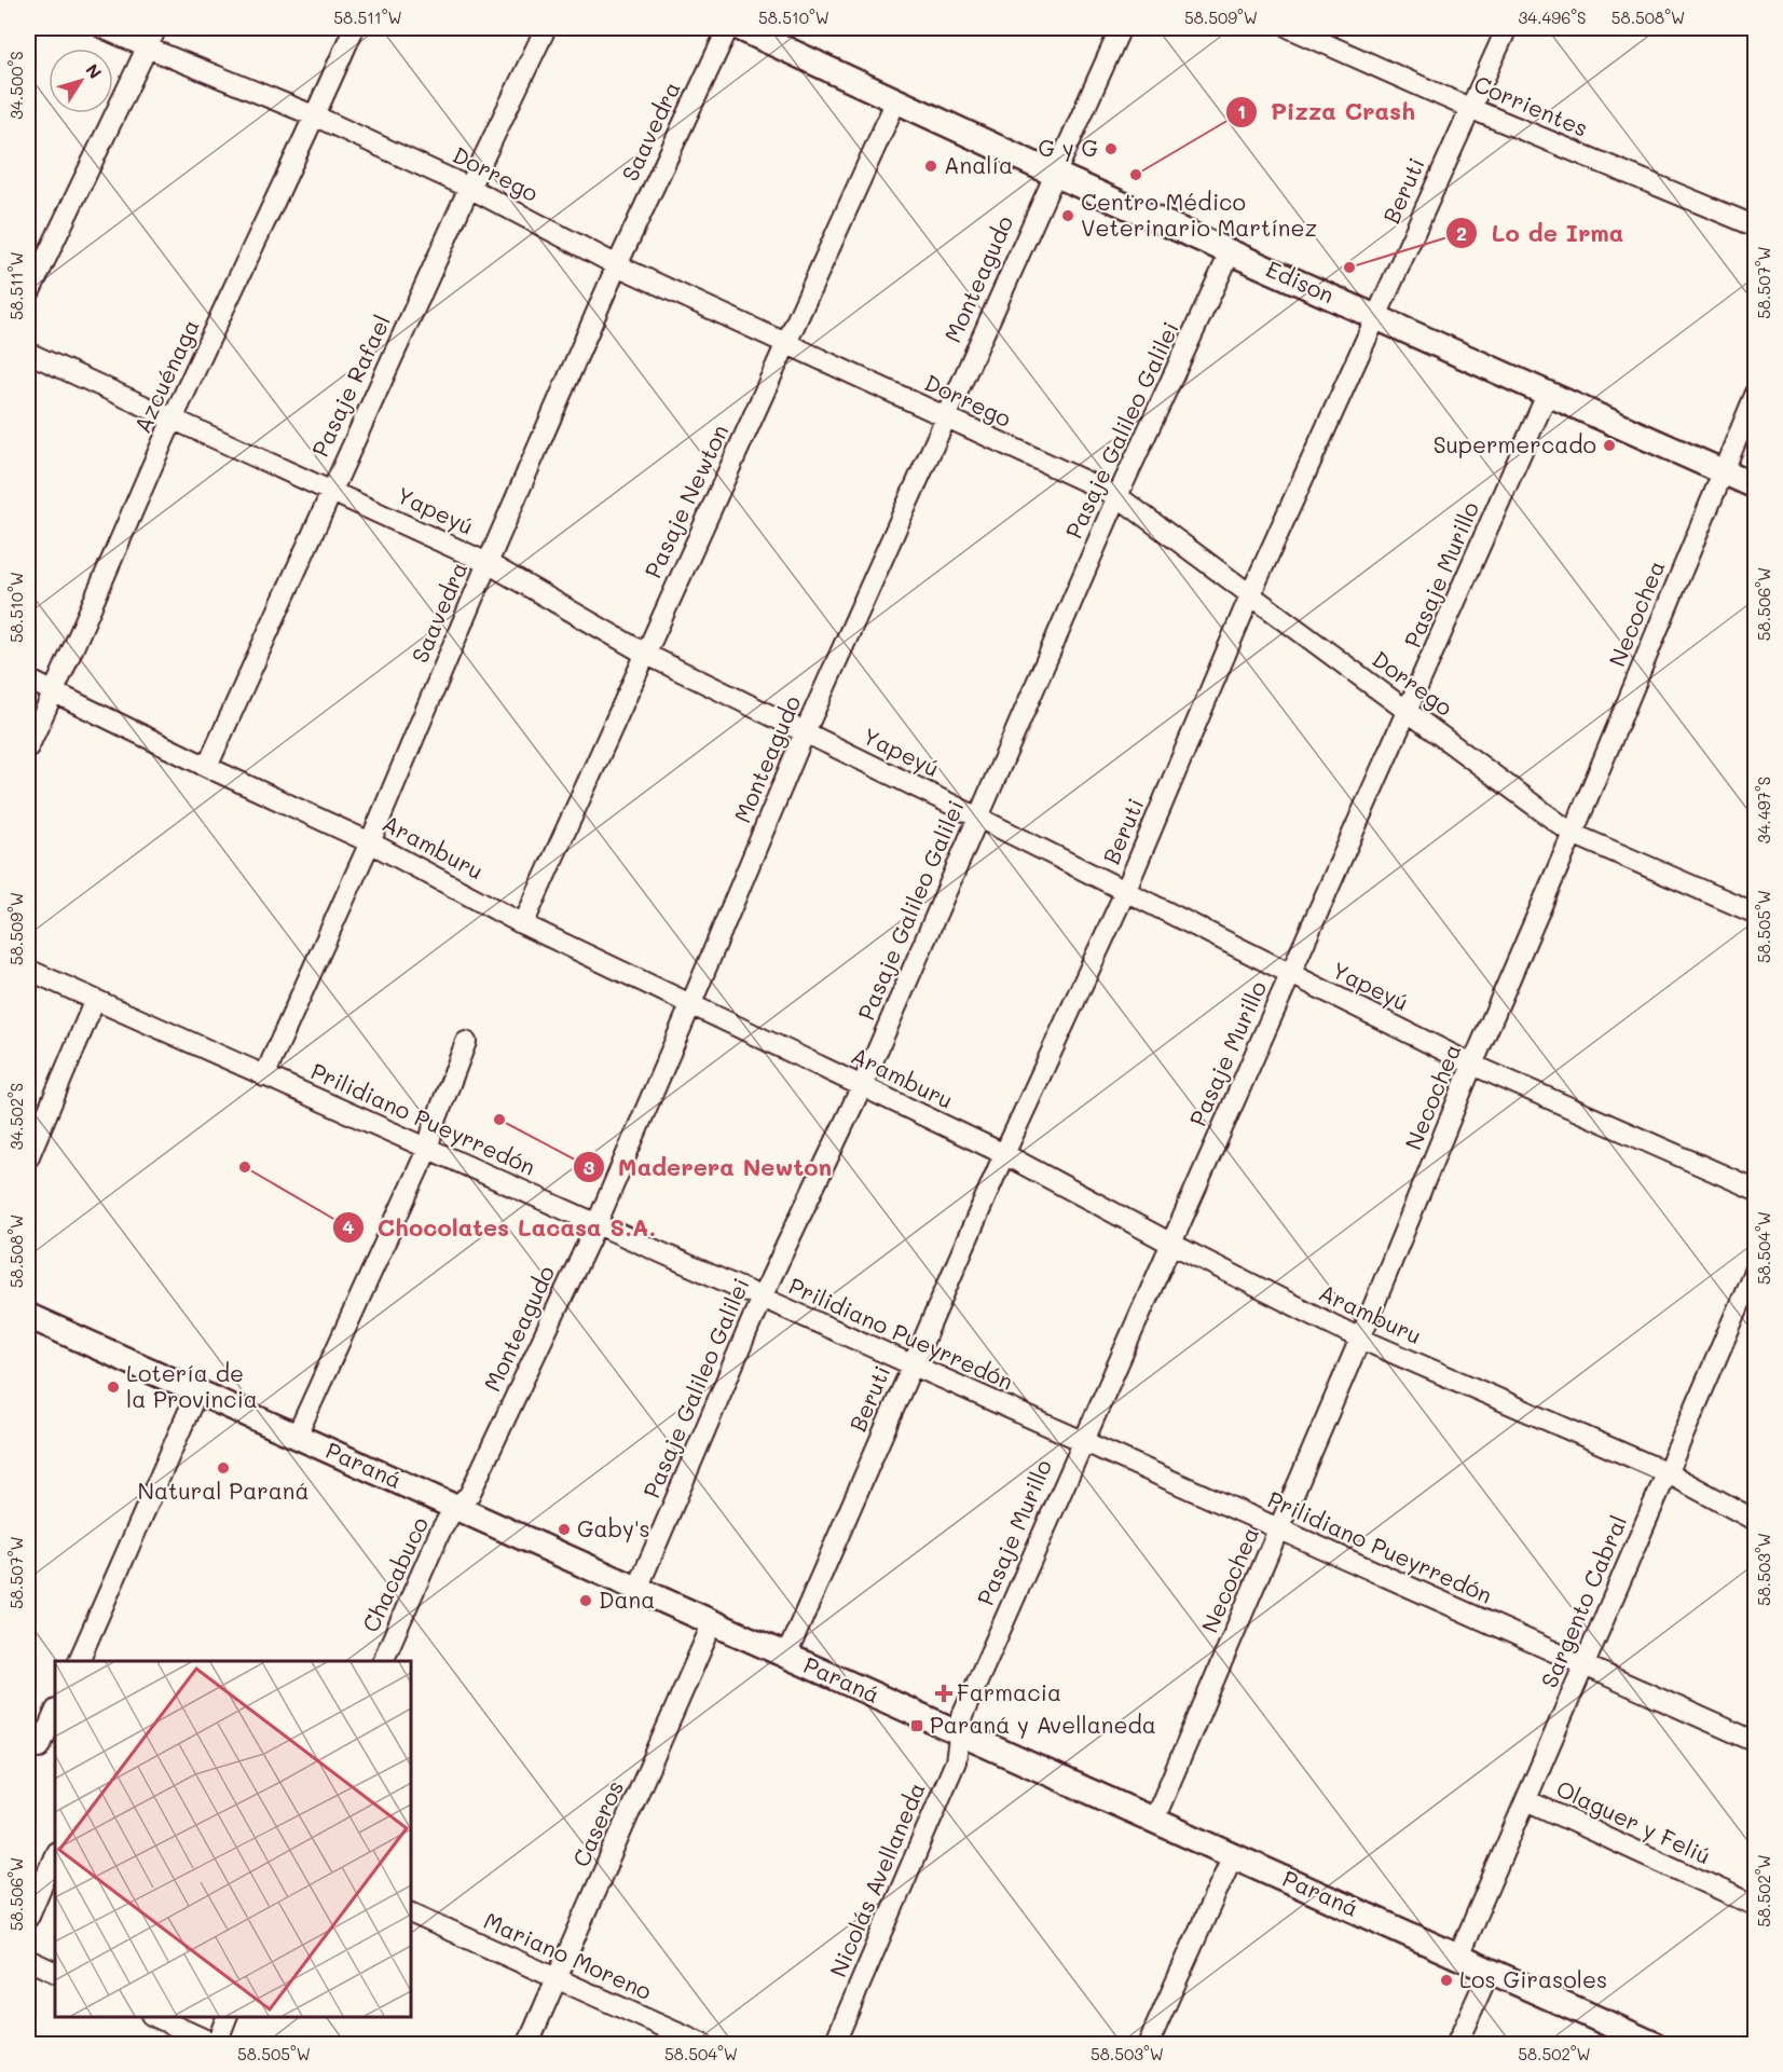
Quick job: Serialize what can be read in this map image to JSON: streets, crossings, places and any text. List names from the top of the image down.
{
  "streets": {
    "street": [
      "Corrientes",
      "Saavedra",
      "Dorrego",
      "Beruti",
      "Monteagudo",
      "Edison",
      "Azcuénaga",
      "Pasaje Rafael",
      "Pasaje Galileo Galilei",
      "Pasaje Newton",
      "Yapeyú",
      "Pasaje Murillo",
      "Necochea",
      "Aramburu",
      "Prilidiano Pueyrredón",
      "Paraná",
      "Chacabuco",
      "Sargento Cabral",
      "Olaguer y Feliú",
      "Caseros",
      "Nicolás Avellaneda",
      "Mariano Moreno"
    ]
  },
  "crossings": [
    ["Corrientes", "Beruti"],
    ["Saavedra", "Dorrego"],
    ["Saavedra", "Yapeyú"],
    ["Saavedra", "Aramburu"],
    ["Saavedra", "Prilidiano Pueyrredón"],
    ["Dorrego", "Beruti"],
    ["Dorrego", "Monteagudo"],
    ["Dorrego", "Azcuénaga"],
    ["Dorrego", "Pasaje Rafael"],
    ["Dorrego", "Pasaje Galileo Galilei"],
    ["Dorrego", "Pasaje Newton"],
    ["Dorrego", "Pasaje Murillo"],
    ["Dorrego", "Necochea"],
    ["Beruti", "Edison"],
    ["Beruti", "Yapeyú"],
    ["Beruti", "Aramburu"],
    ["Beruti", "Prilidiano Pueyrredón"],
    ["Beruti", "Paraná"],
    ["Monteagudo", "Edison"],
    ["Monteagudo", "Yapeyú"],
    ["Monteagudo", "Aramburu"],
    ["Monteagudo", "Prilidiano Pueyrredón"],
    ["Monteagudo", "Paraná"],
    ["Monteagudo", "Chacabuco"],
    ["Edison", "Pasaje Galileo Galilei"],
    ["Edison", "Pasaje Newton"],
    ["Edison", "Pasaje Murillo"],
    ["Edison", "Necochea"],
    ["Azcuénaga", "Yapeyú"],
    ["Azcuénaga", "Aramburu"],
    ["Pasaje Rafael", "Yapeyú"],
    ["Pasaje Rafael", "Aramburu"],
    ["Pasaje Galileo Galilei", "Yapeyú"],
    ["Pasaje Galileo Galilei", "Aramburu"],
    ["Pasaje Galileo Galilei", "Prilidiano Pueyrredón"],
    ["Pasaje Galileo Galilei", "Paraná"],
    ["Pasaje Newton", "Yapeyú"],
    ["Pasaje Newton", "Aramburu"],
    ["Yapeyú", "Pasaje Murillo"],
    ["Yapeyú", "Necochea"],
    ["Pasaje Murillo", "Aramburu"],
    ["Pasaje Murillo", "Prilidiano Pueyrredón"],
    ["Pasaje Murillo", "Paraná"],
    ["Pasaje Murillo", "Nicolás Avellaneda"],
    ["Necochea", "Aramburu"],
    ["Necochea", "Prilidiano Pueyrredón"],
    ["Necochea", "Paraná"],
    ["Aramburu", "Sargento Cabral"],
    ["Prilidiano Pueyrredón", "Sargento Cabral"],
    ["Paraná", "Chacabuco"],
    ["Paraná", "Sargento Cabral"],
    ["Paraná", "Caseros"],
    ["Paraná", "Nicolás Avellaneda"],
    ["Sargento Cabral", "Olaguer y Feliú"],
    ["Caseros", "Mariano Moreno"]
  ],
  "places": {
    "other": [
      "G y G",
      "Analía",
      "Pizza Crash",
      "Centro Médico Veterinario Martínez",
      "Lo de Irma",
      "Supermercado",
      "Maderera Newton",
      "Chocolates Lacasa S.A.",
      "Lotería de la Provincia",
      "Natural Paraná",
      "Gaby's",
      "Dana",
      "Los Girasoles"
    ],
    "health": ["Farmacia"],
    "transit": ["Paraná y Avellaneda"]
  },
  "north": "top right",
  "coordinates": [
    "58.511°W",
    "58.510°W",
    "58.509°W",
    "34.496°S",
    "58.508°W",
    "34.500°S",
    "58.507°W",
    "58.506°W",
    "34.497°S",
    "58.505°W",
    "34.502°S",
    "58.504°W",
    "58.503°W",
    "58.502°W"
  ]
}
